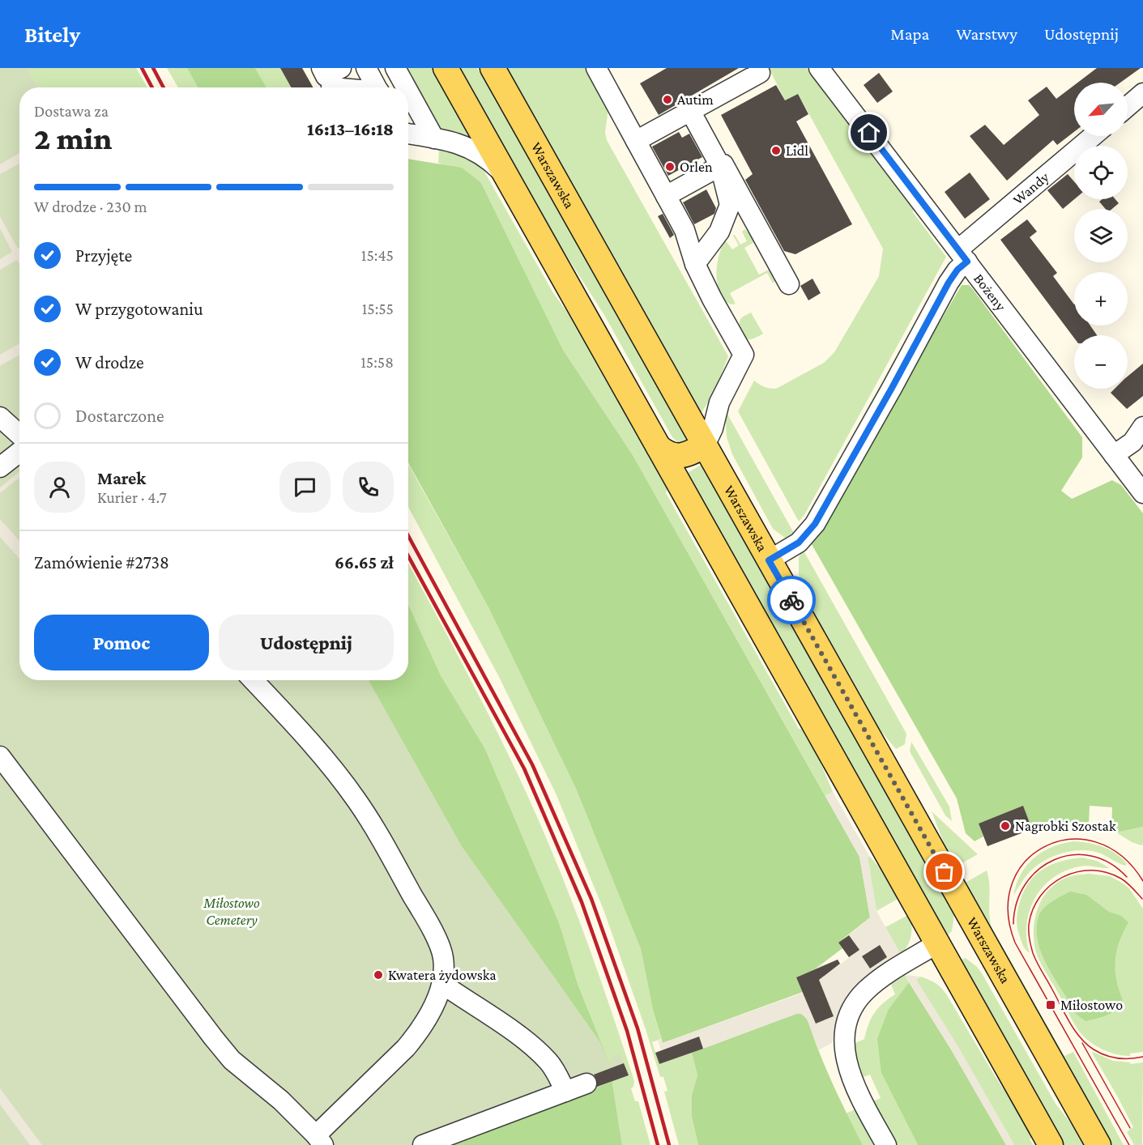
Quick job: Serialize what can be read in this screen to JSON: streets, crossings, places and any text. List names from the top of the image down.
{
  "streets": {
    "main road": ["Warszawska"],
    "street": ["Wandy", "Bożeny"]
  },
  "crossings": [
    ["Warszawska", "Wandy"],
    ["Wandy", "Bożeny"]
  ],
  "parks": ["Miłostowo Cemetery"],
  "places": {
    "other": [
      "Autim",
      "Lidl",
      "Orlen",
      "Nagrobki Szostak",
      "Kwatera żydowska"
    ],
    "transit": ["Miłostowo"]
  },
  "north": "bottom left",
  "page": {
    "header": "Bitely",
    "nav": ["Mapa", "Warstwy", "Udostępnij"],
    "map_buttons": ["+", "−"],
    "heading": ["2 min", "Dostawa za", "16:13–16:18"],
    "panel": [
      "Marek",
      "Kurier · 4.7",
      "Zamówienie #2738",
      "66.65 zł"
    ],
    "bar": "W drodze · 230 m",
    "list": [
      ["Przyjęte", "15:45"],
      ["W przygotowaniu", "15:55"],
      ["W drodze", "15:58"],
      "Dostarczone"
    ],
    "buttons": ["Pomoc", "Udostępnij"]
  }
}
